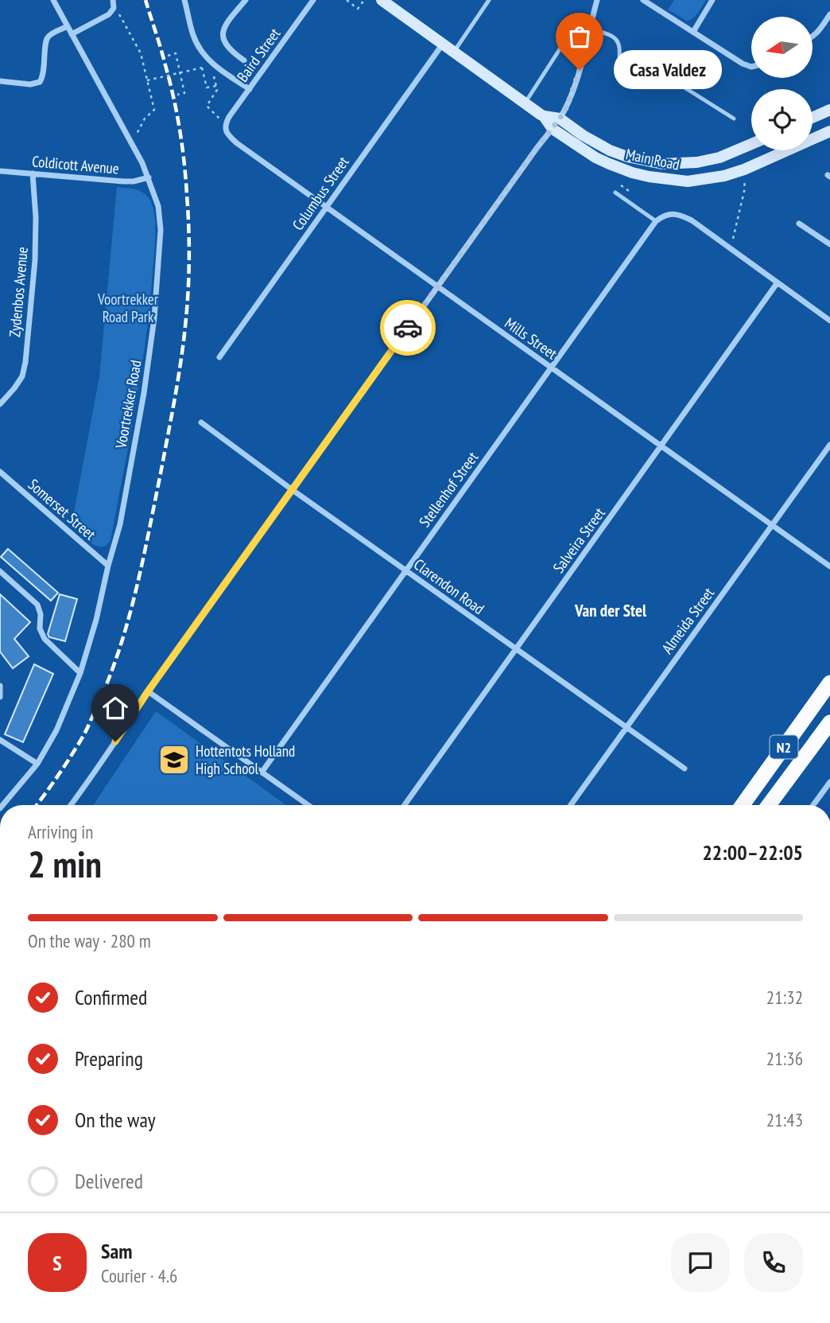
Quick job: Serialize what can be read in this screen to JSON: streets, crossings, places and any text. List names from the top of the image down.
{
  "streets": {
    "highway": ["N2"],
    "main road": ["Main Road"],
    "street": [
      "Baird Street",
      "Coldicott Avenue",
      "Columbus Street",
      "Zydenbos Avenue",
      "Mills Street",
      "Voortrekker Road",
      "Stellenhof Street",
      "Somerset Street",
      "Salveira Street",
      "Clarendon Road",
      "Almeida Street"
    ]
  },
  "crossings": [
    ["Baird Street", "Mills Street"],
    ["Main Road", "Columbus Street"],
    ["Coldicott Avenue", "Zydenbos Avenue"],
    ["Coldicott Avenue", "Voortrekker Road"],
    ["Columbus Street", "Mills Street"],
    ["Mills Street", "Stellenhof Street"],
    ["Mills Street", "Salveira Street"],
    ["Mills Street", "Almeida Street"],
    ["Voortrekker Road", "Somerset Street"],
    ["Stellenhof Street", "Clarendon Road"],
    ["Salveira Street", "Clarendon Road"],
    ["Clarendon Road", "Almeida Street"]
  ],
  "districts": ["Van der Stel"],
  "parks": ["Voortrekker Road Park"],
  "places": {
    "other": ["Casa Valdez"],
    "school or university": ["Hottentots Holland High School"]
  },
  "north": "left",
  "page": {
    "bubble": "Casa Valdez",
    "heading": ["2 min", "Arriving in", "22:00–22:05"],
    "panel": ["Sam", "Courier · 4.6"],
    "bar": "On the way · 280 m",
    "list": [
      ["Confirmed", "21:32"],
      ["Preparing", "21:36"],
      ["On the way", "21:43"],
      "Delivered"
    ],
    "round": "S"
  }
}
